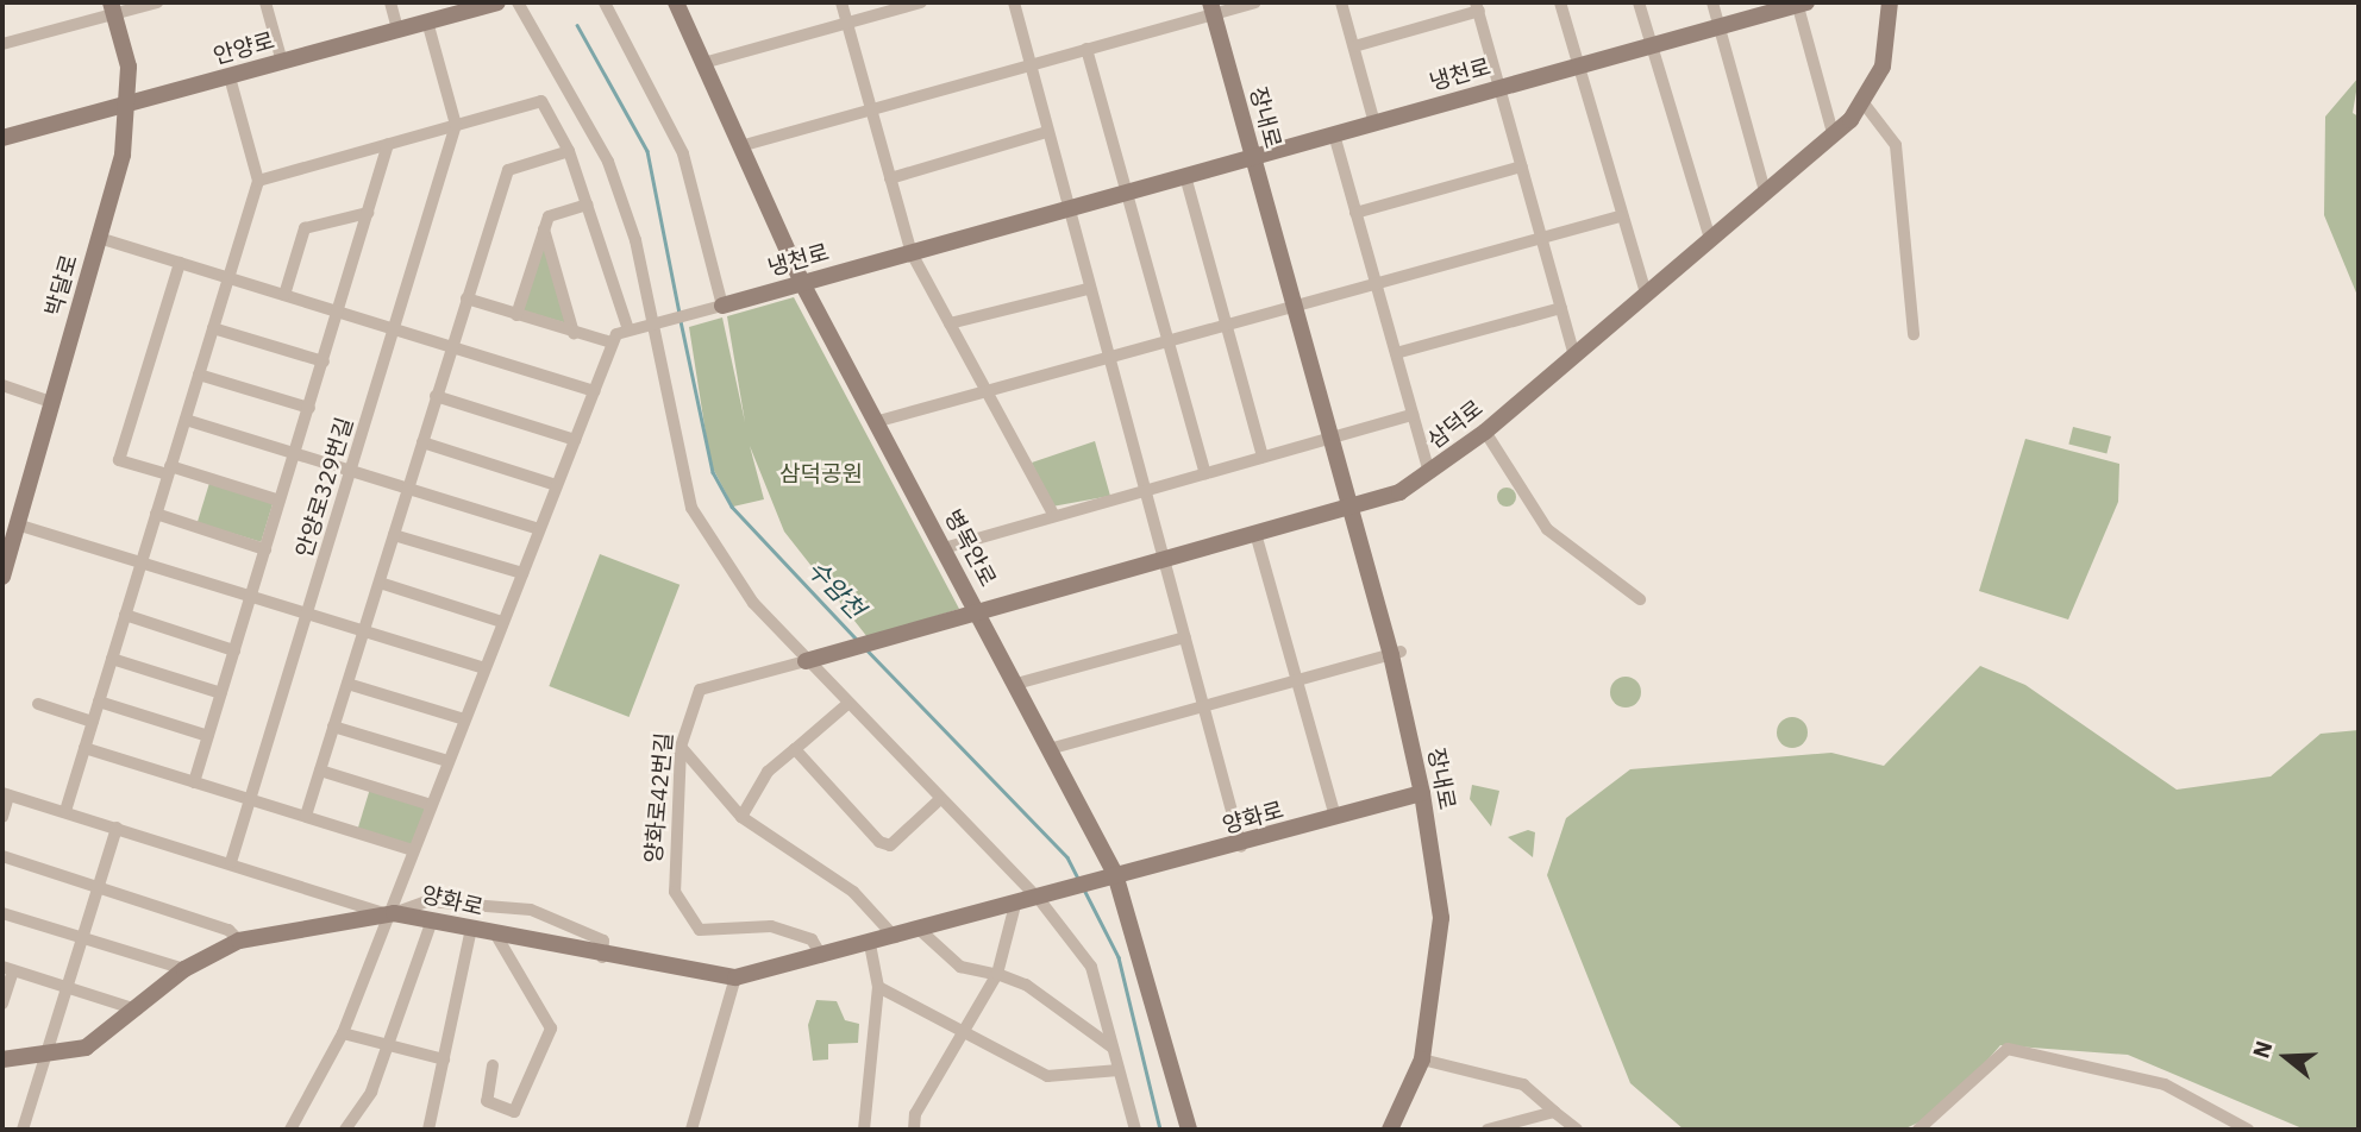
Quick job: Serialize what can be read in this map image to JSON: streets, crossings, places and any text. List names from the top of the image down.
{
  "streets": {
    "street": [
      "안양로",
      "냉천로",
      "장내로",
      "박달로",
      "삼덕로",
      "안양로329번길",
      "병목안로",
      "양화로42번길",
      "양화로"
    ]
  },
  "crossings": [
    ["안양로", "박달로"],
    ["냉천로", "장내로"],
    ["냉천로", "병목안로"],
    ["장내로", "삼덕로"],
    ["장내로", "양화로"],
    ["삼덕로", "병목안로"],
    ["삼덕로", "양화로42번길"],
    ["병목안로", "양화로"],
    ["양화로42번길", "양화로"]
  ],
  "water": ["수암천"],
  "parks": ["삼덕공원"],
  "north": "left"
}
